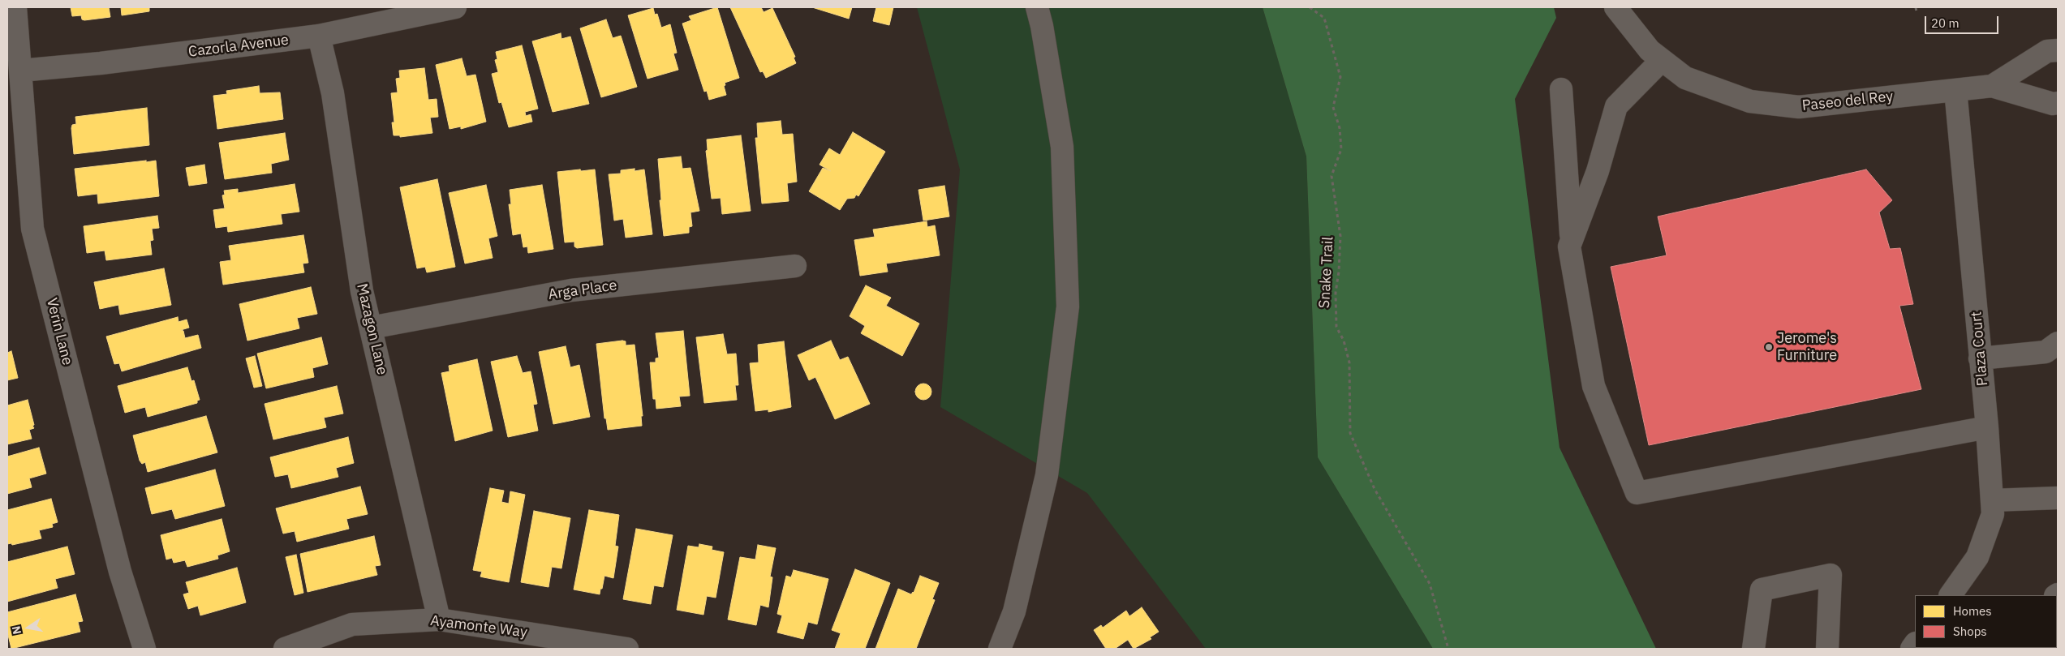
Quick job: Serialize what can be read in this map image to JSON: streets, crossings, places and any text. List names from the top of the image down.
{
  "streets": {
    "street": [
      "Cazorla Avenue",
      "Paseo del Rey",
      "Arga Place",
      "Mazagon Lane",
      "Verin Lane",
      "Plaza Court",
      "Ayamonte Way"
    ],
    "path": ["Snake Trail"]
  },
  "crossings": [
    ["Cazorla Avenue", "Mazagon Lane"],
    ["Cazorla Avenue", "Verin Lane"],
    ["Paseo del Rey", "Plaza Court"],
    ["Arga Place", "Mazagon Lane"],
    ["Mazagon Lane", "Ayamonte Way"]
  ],
  "places": ["Jerome's Furniture"],
  "legend": ["Homes", "Shops"],
  "scale_bar": "20 m",
  "north": "left"
}
